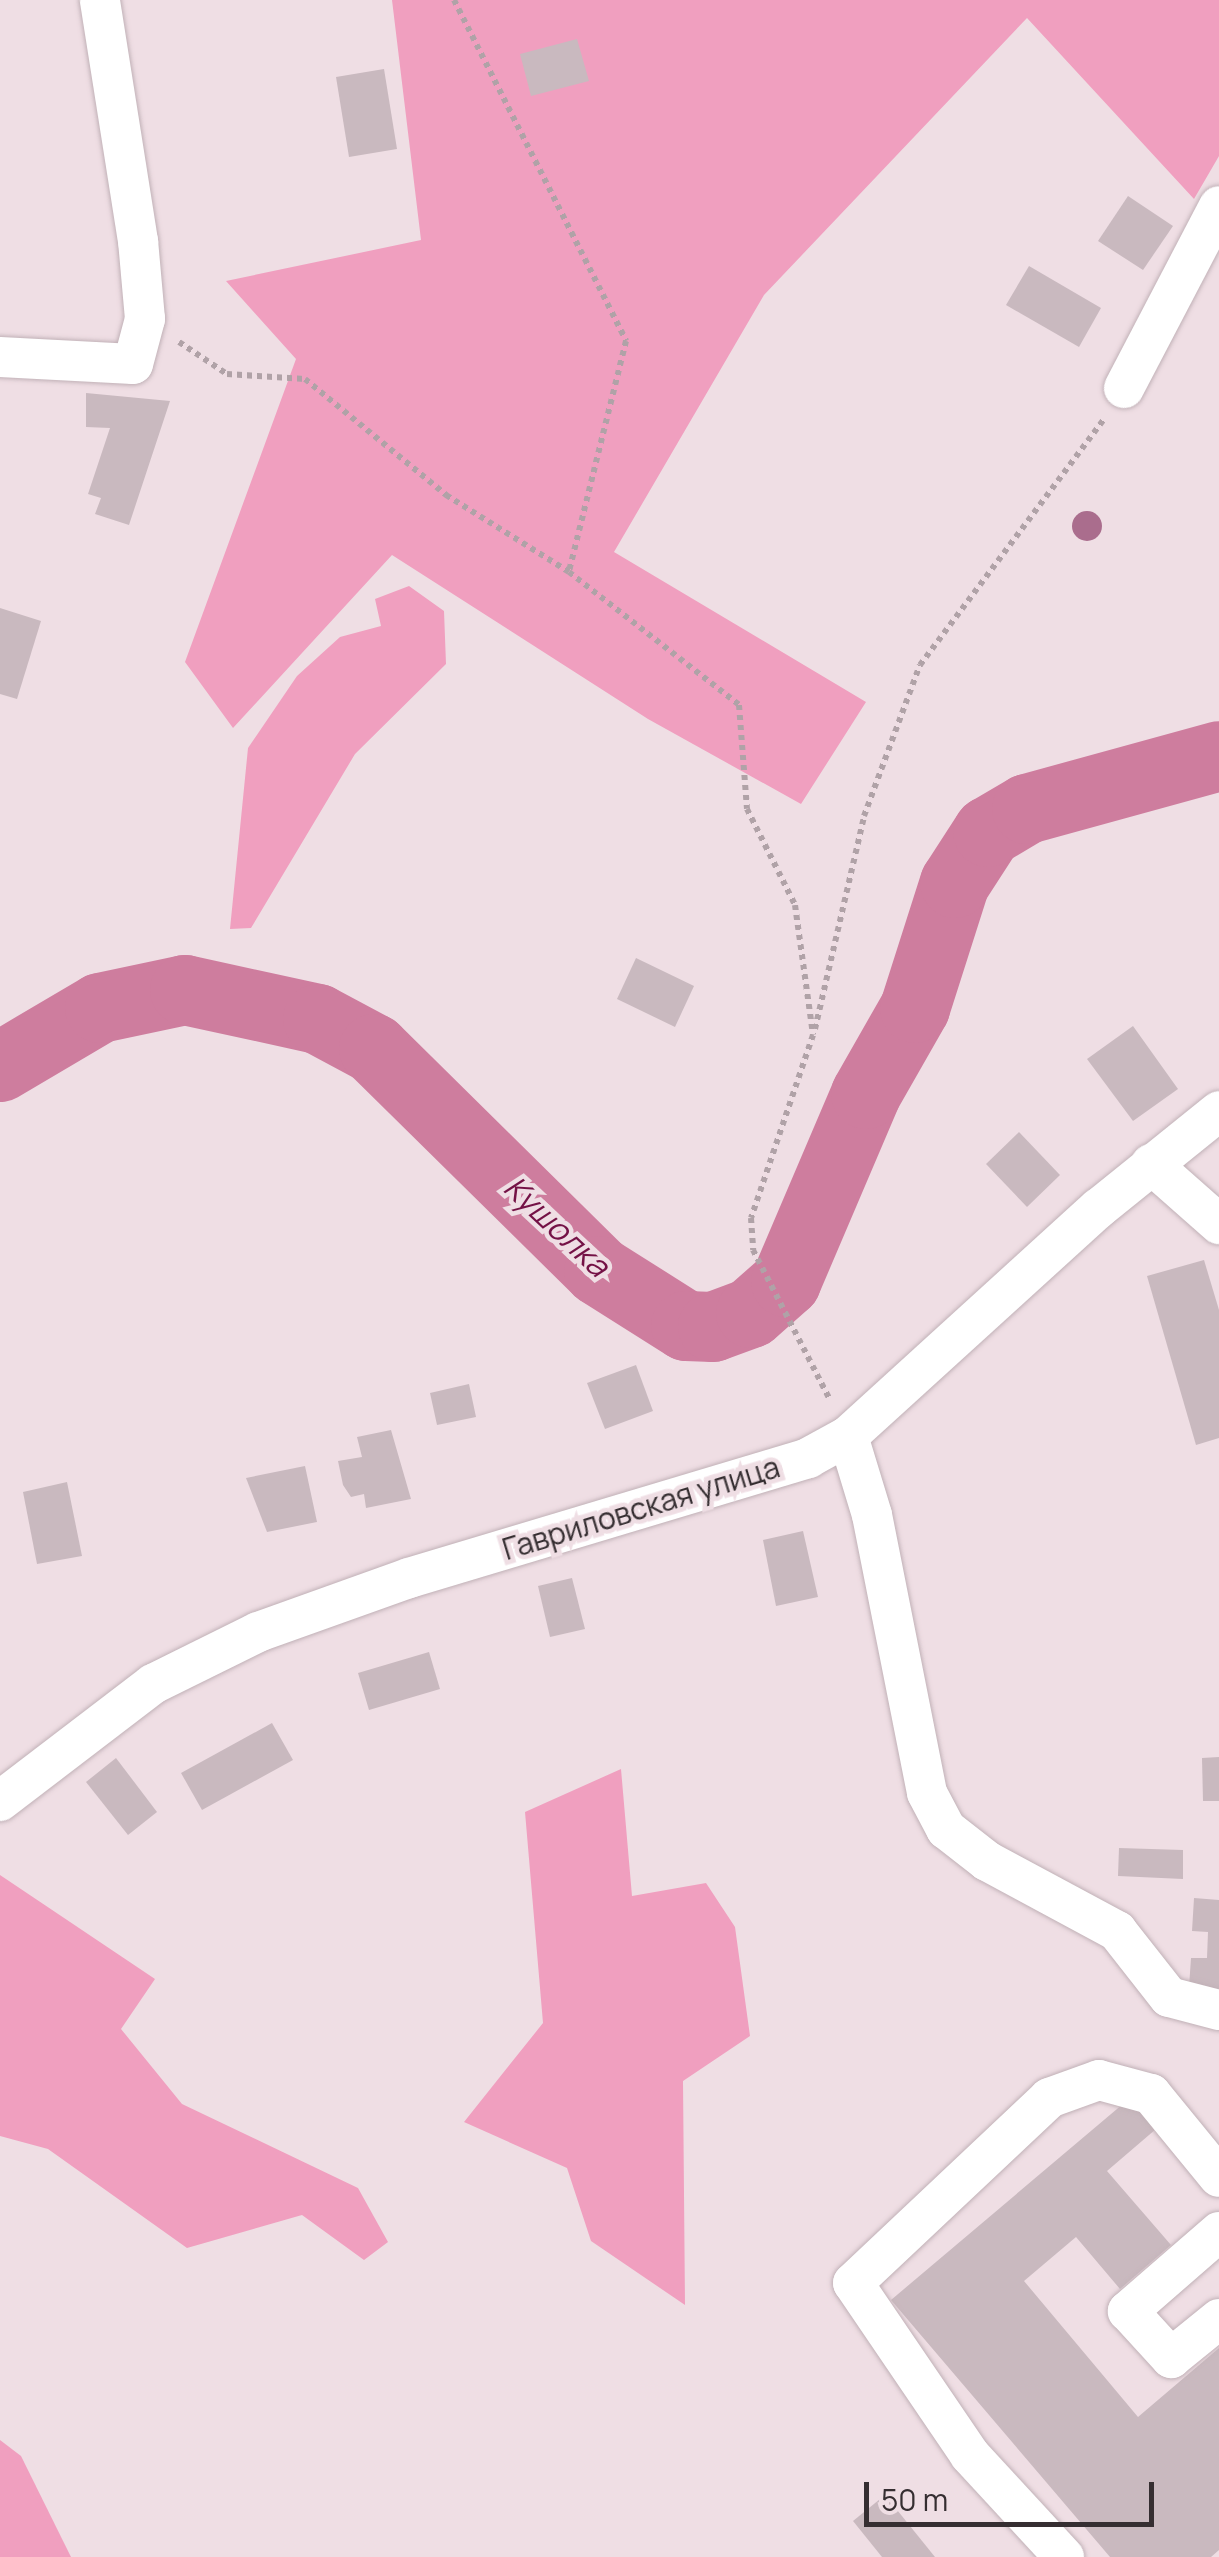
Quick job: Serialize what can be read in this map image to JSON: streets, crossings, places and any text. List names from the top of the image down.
{
  "streets": {
    "street": ["Гавриловская улица"]
  },
  "water": ["Кушолка"],
  "scale_bar": "50 m"
}
